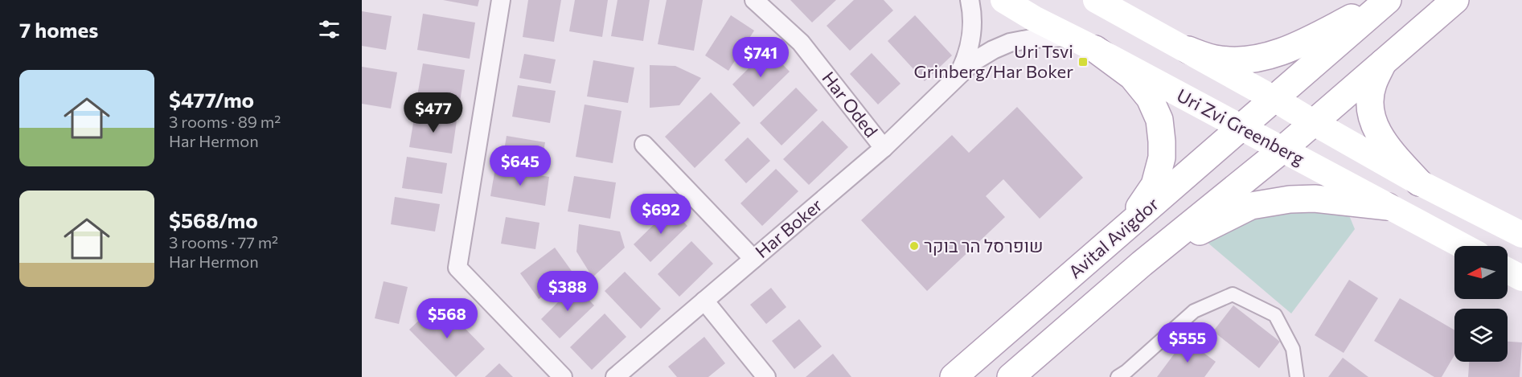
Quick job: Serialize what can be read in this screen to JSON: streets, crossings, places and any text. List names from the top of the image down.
{
  "streets": {
    "main road": ["Uri Zvi Greenberg", "Avital Avigdor"],
    "street": ["Har Oded", "Har Boker"]
  },
  "crossings": [
    ["Har Oded", "Har Boker"],
    ["Uri Zvi Greenberg", "Har Boker"],
    ["Uri Zvi Greenberg", "Avital Avigdor"]
  ],
  "places": {
    "transit": ["Uri Tsvi Grinberg/Har Boker"],
    "other": ["שופרסל הר בוקר"]
  },
  "north": "left",
  "page": {
    "heading": "7 homes",
    "price": [
      "$741",
      "$477",
      "$645",
      "$692",
      "$388",
      "$568",
      "$555"
    ],
    "list": [
      {
        "name": "$477/mo",
        "note": "3 rooms · 89 m² · Har Hermon"
      },
      {
        "name": "$568/mo",
        "note": "3 rooms · 77 m² · Har Hermon"
      }
    ]
  }
}
